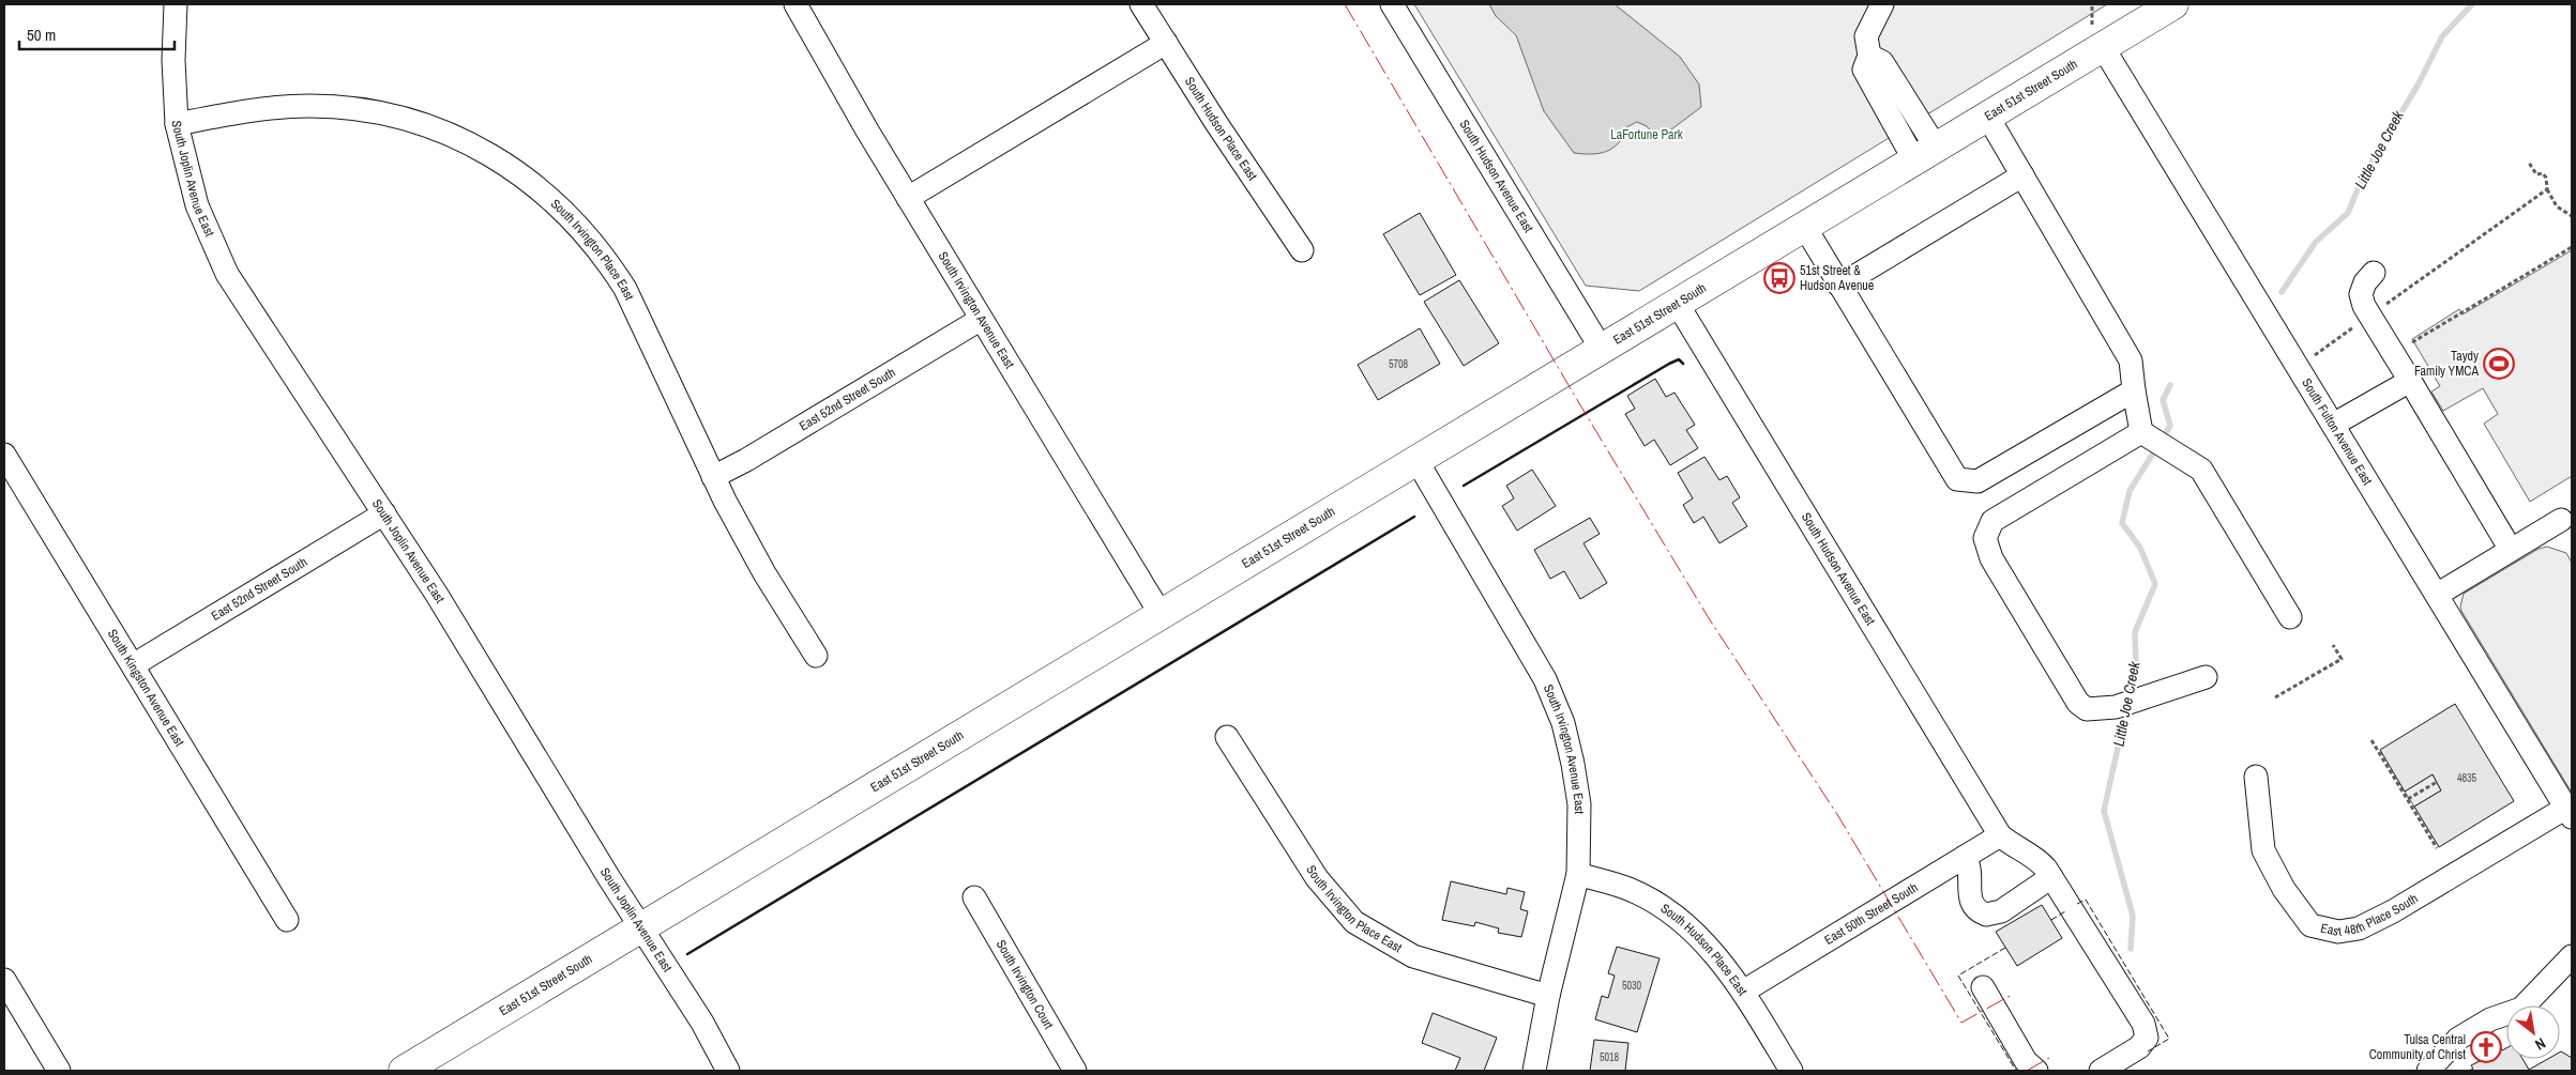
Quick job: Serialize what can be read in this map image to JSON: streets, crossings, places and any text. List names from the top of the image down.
{
  "streets": {
    "main road": ["East 51st Street South"],
    "street": [
      "South Hudson Place East",
      "South Hudson Avenue East",
      "South Joplin Avenue East",
      "South Irvington Place East",
      "South Irvington Avenue East",
      "East 52nd Street South",
      "South Fulton Avenue East",
      "South Kingston Avenue East",
      "East 48th Place South",
      "East 50th Street South",
      "South Irvington Court"
    ]
  },
  "crossings": [
    ["East 51st Street South", "South Hudson Avenue East"],
    ["East 51st Street South", "South Joplin Avenue East"],
    ["East 51st Street South", "South Irvington Avenue East"],
    ["East 51st Street South", "South Fulton Avenue East"],
    ["South Hudson Place East", "South Irvington Avenue East"],
    ["South Hudson Place East", "East 50th Street South"],
    ["South Hudson Avenue East", "East 50th Street South"],
    ["South Joplin Avenue East", "South Irvington Place East"],
    ["South Joplin Avenue East", "East 52nd Street South"],
    ["South Irvington Place East", "South Irvington Avenue East"],
    ["South Irvington Place East", "East 52nd Street South"],
    ["South Irvington Avenue East", "East 52nd Street South"],
    ["East 52nd Street South", "South Kingston Avenue East"],
    ["South Fulton Avenue East", "East 48th Place South"]
  ],
  "water": ["Little Joe Creek"],
  "parks": ["LaFortune Park"],
  "places": {
    "bus stop": ["51st Street & Hudson Avenue"],
    "sports": ["Taydy Family YMCA"],
    "church": ["Tulsa Central Community of Christ"]
  },
  "house_numbers": [
    "5708",
    "4835",
    "5030",
    "5018"
  ],
  "scale_bar": "50 m",
  "north": "bottom right"
}
